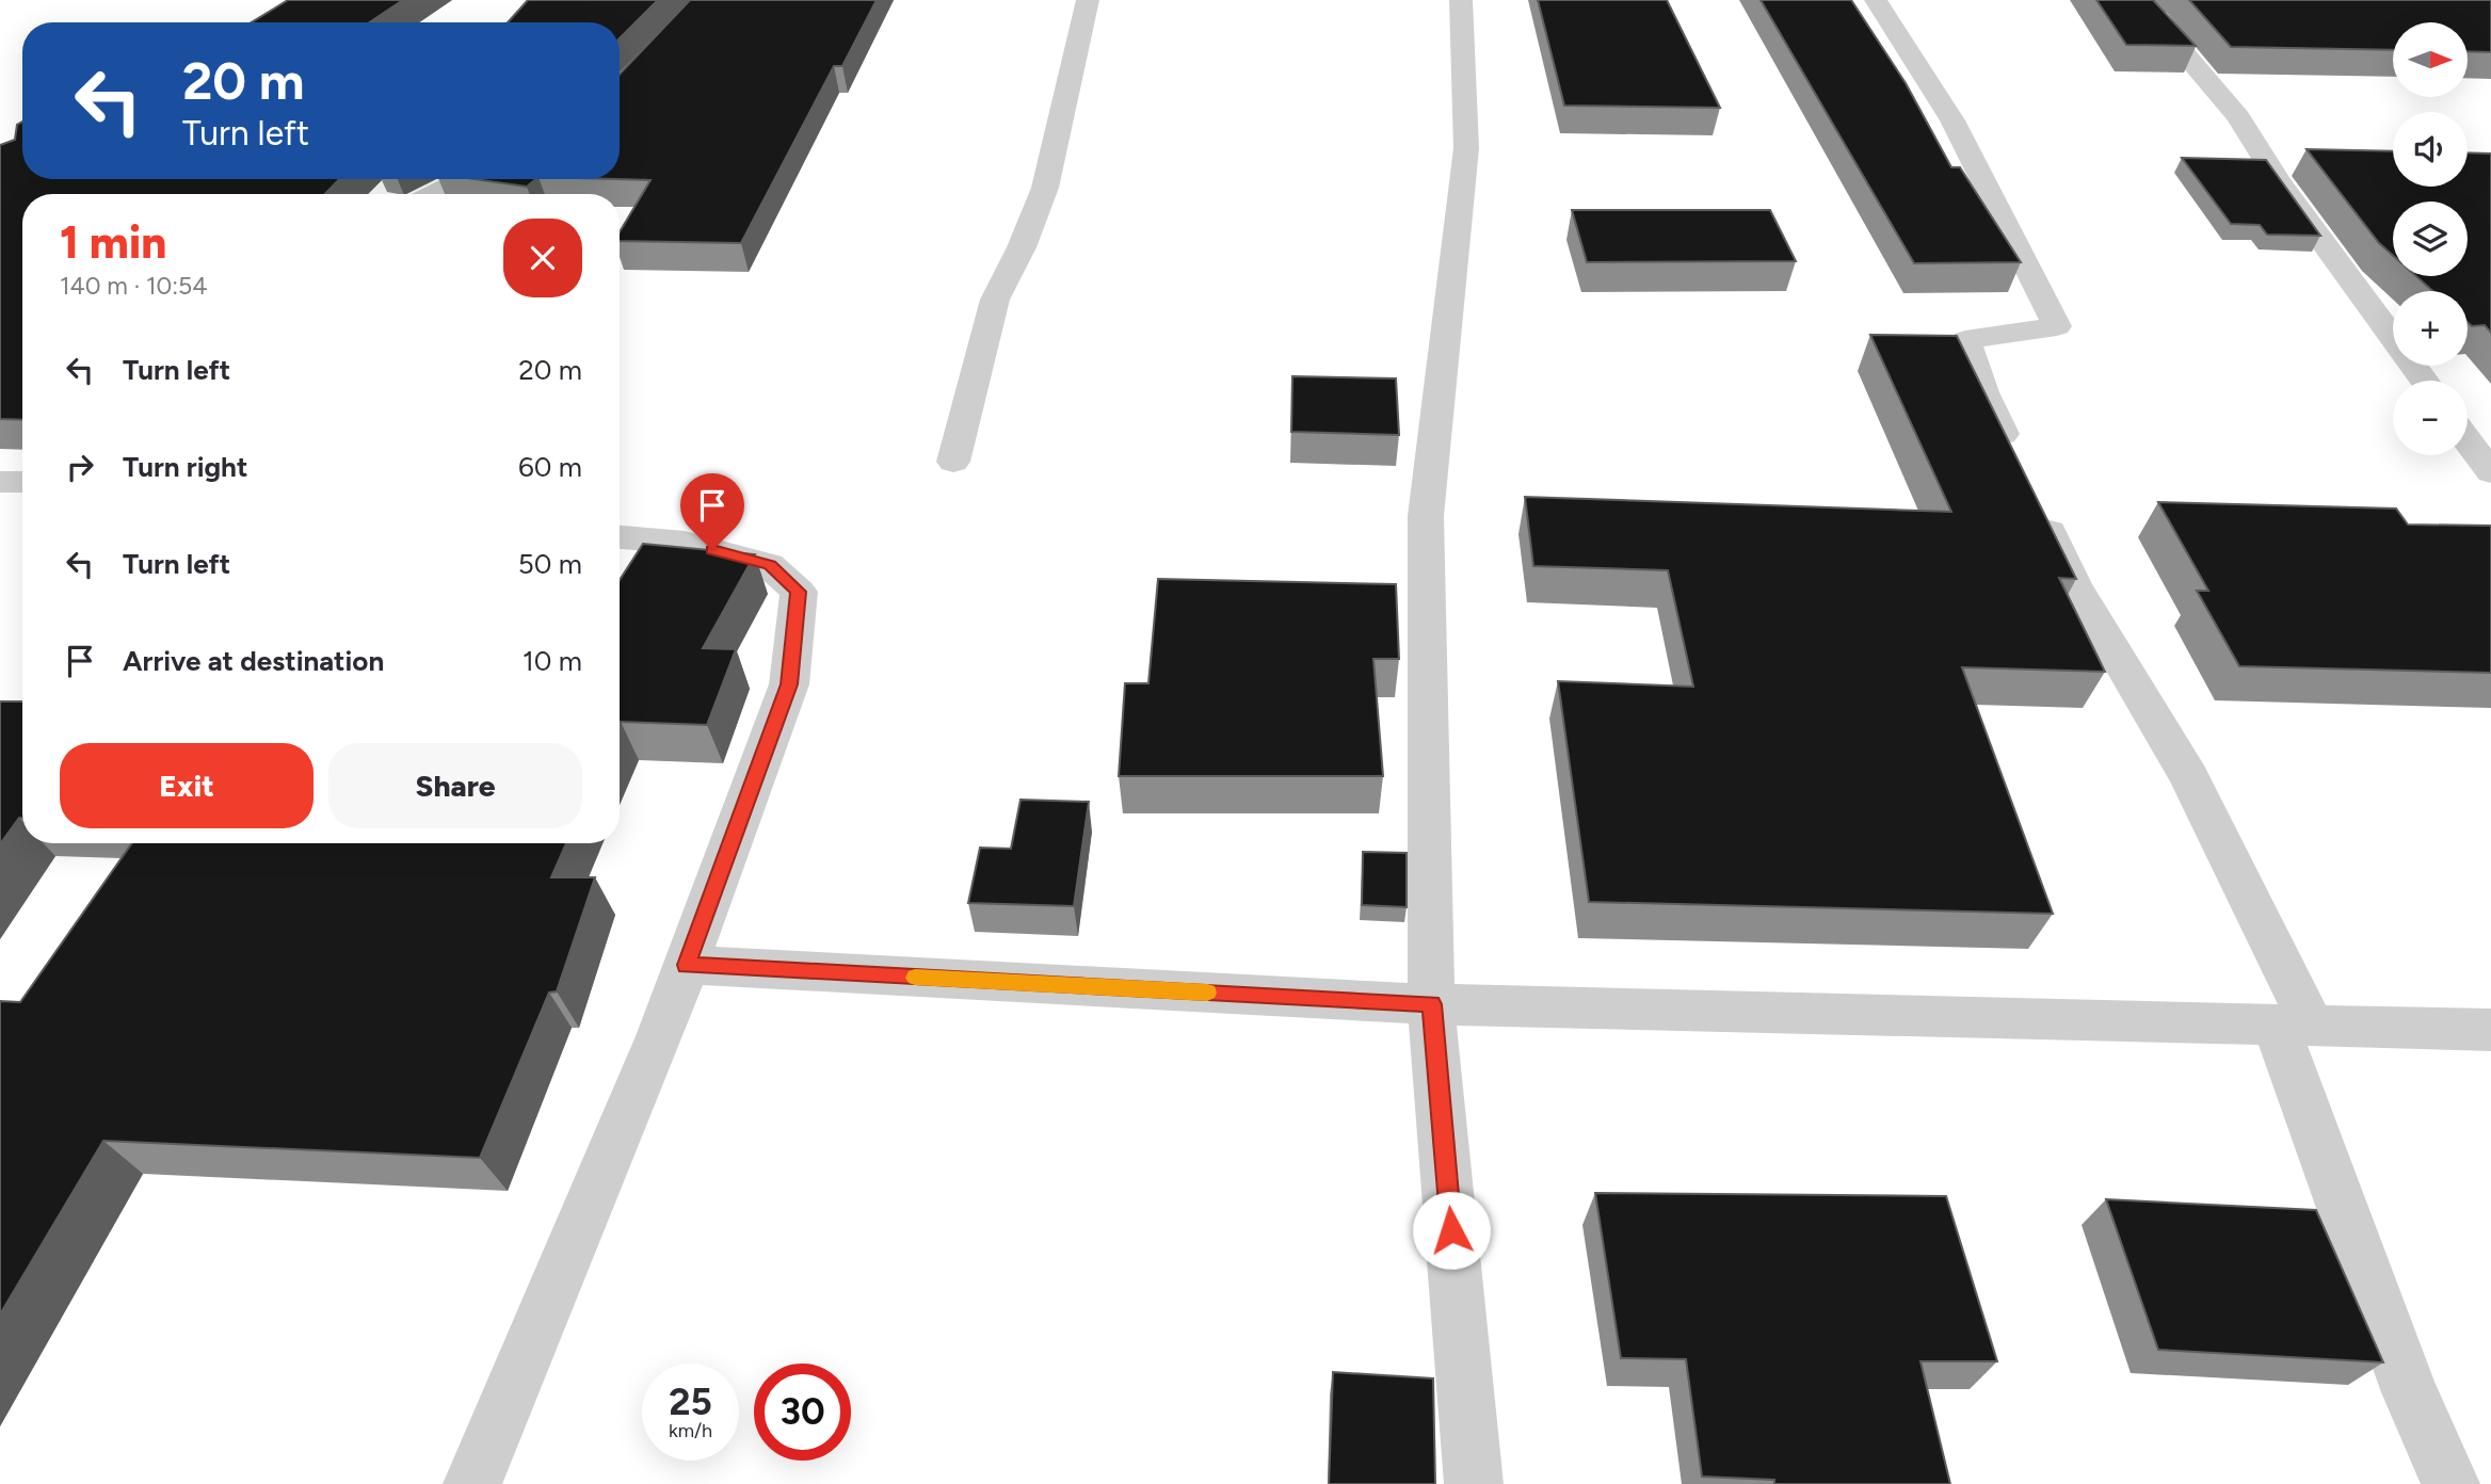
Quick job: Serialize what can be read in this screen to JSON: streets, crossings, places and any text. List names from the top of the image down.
{
  "north": "right",
  "page": {
    "map_buttons": ["+", "−"],
    "turn": ["20 m", "Turn left"],
    "heading": ["1 min", "140 m · 10:54"],
    "list": [
      {
        "name": "Turn left",
        "value": "20 m"
      },
      {
        "name": "Turn right",
        "value": "60 m"
      },
      {
        "name": "Turn left",
        "value": "50 m"
      },
      {
        "name": "Arrive at destination",
        "value": "10 m"
      }
    ],
    "buttons": ["Exit", "Share"],
    "speed": "25 km/h",
    "limit": "30"
  }
}
